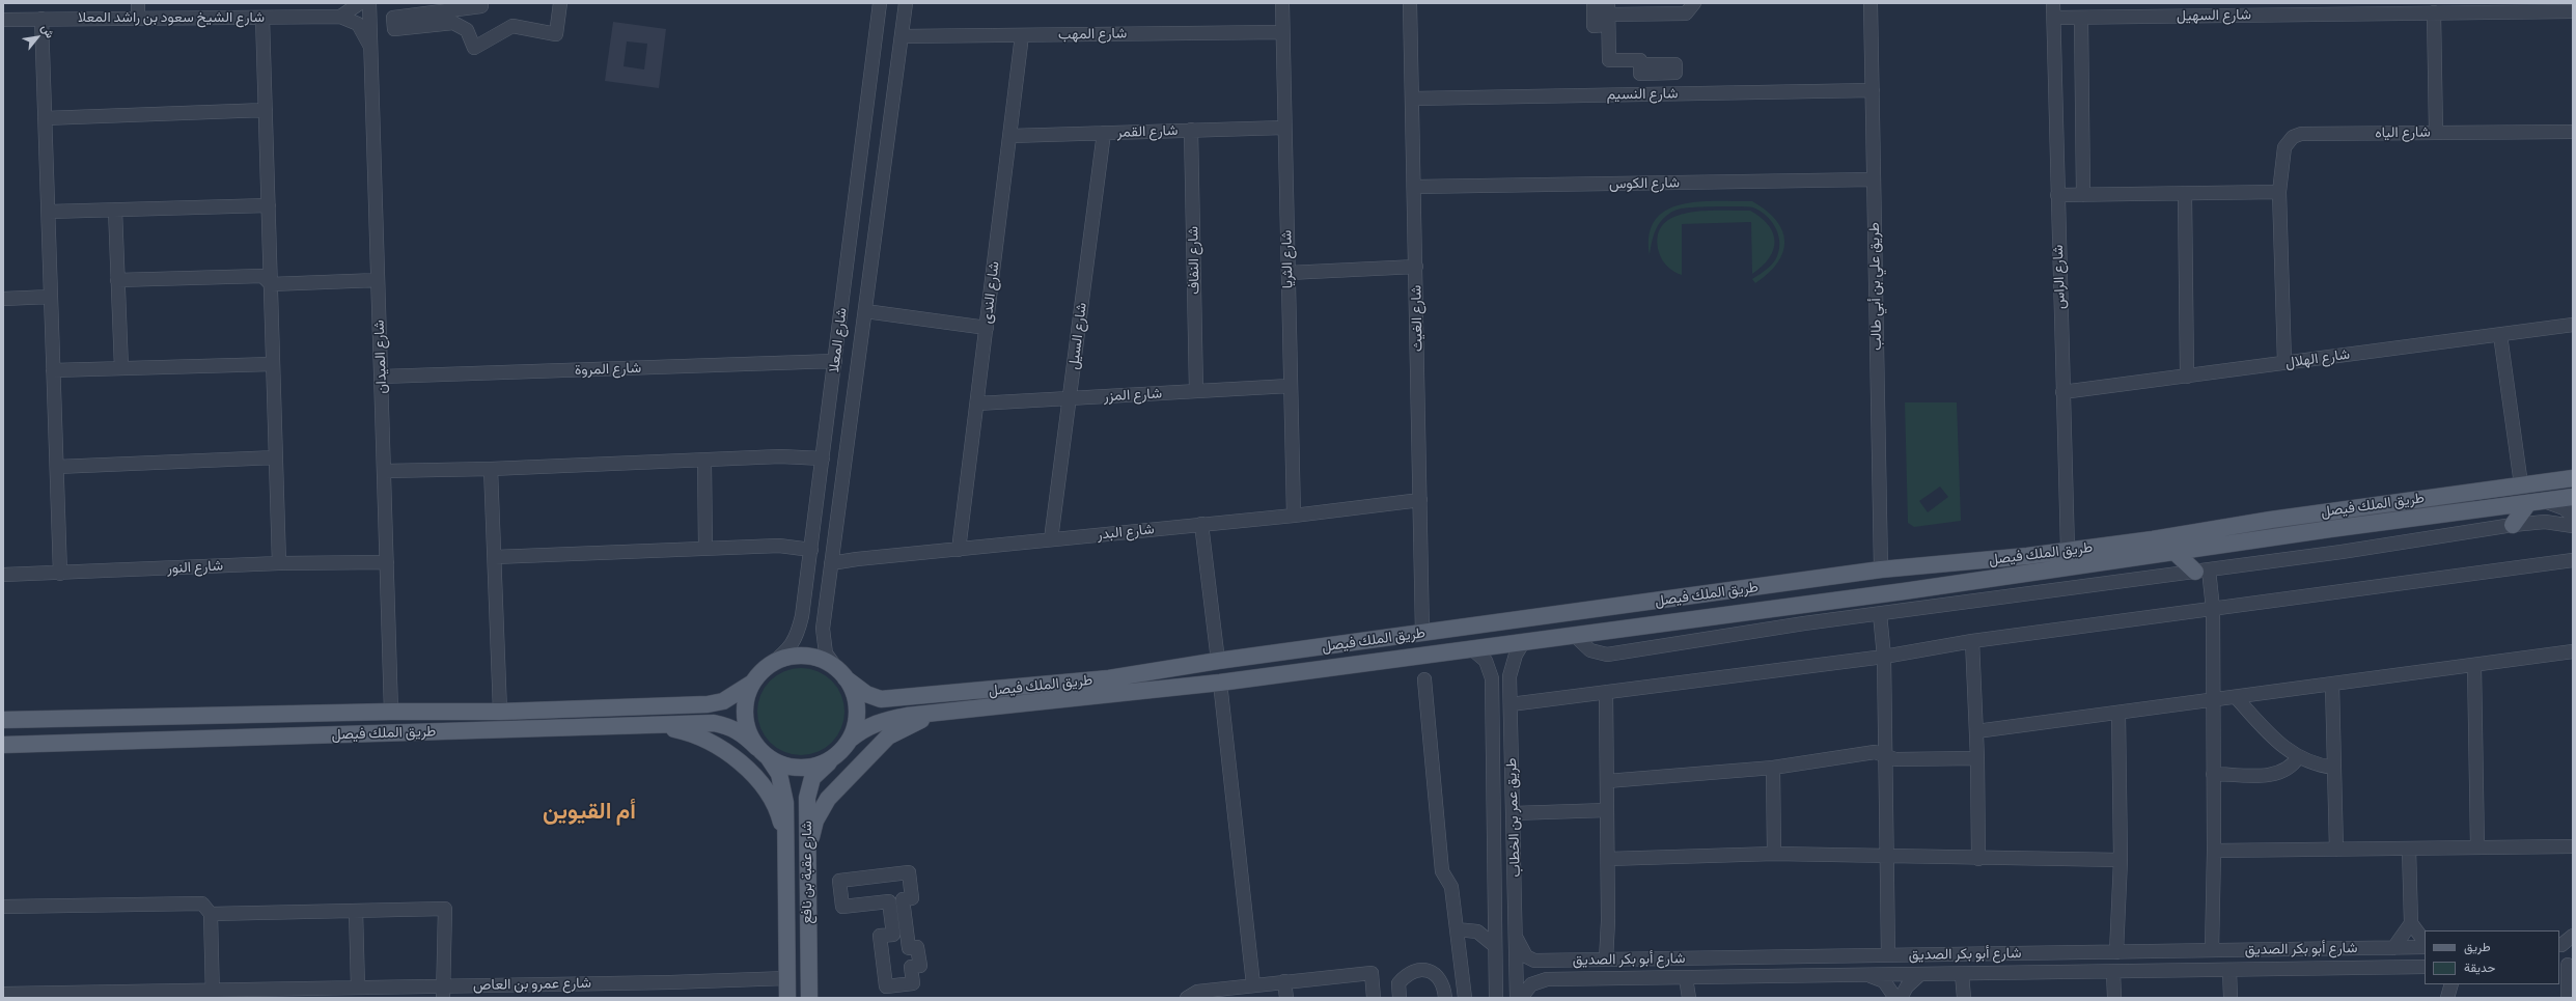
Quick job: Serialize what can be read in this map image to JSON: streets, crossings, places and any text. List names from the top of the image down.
{
  "streets": {
    "main road": ["طريق الملك فيصل", "شارع عقبة بن نافع"],
    "street": [
      "شارع السهيل",
      "شارع الشيخ سعود بن راشد المعلا",
      "شارع المهب",
      "شارع النسيم",
      "شارع القمر",
      "شارع الياه",
      "شارع الكوس",
      "شارع الثريا",
      "شارع النفاف",
      "شارع الراس",
      "طريق علي بن أبي طالب",
      "شارع الندى",
      "شارع الغيث",
      "شارع السيل",
      "شارع المعلا",
      "شارع الميدان",
      "شارع الهلال",
      "شارع المروة",
      "شارع المزر",
      "شارع البدر",
      "شارع النور",
      "طريق عمر بن الخطاب",
      "شارع أبو بكر الصديق",
      "شارع عمرو بن العاص"
    ]
  },
  "crossings": [
    ["شارع السهيل", "شارع الراس"],
    ["شارع الشيخ سعود بن راشد المعلا", "شارع الميدان"],
    ["شارع المهب", "شارع الثريا"],
    ["شارع المهب", "شارع الندى"],
    ["شارع المهب", "شارع المعلا"],
    ["شارع النسيم", "طريق علي بن أبي طالب"],
    ["شارع النسيم", "شارع الغيث"],
    ["شارع القمر", "شارع الثريا"],
    ["شارع القمر", "شارع النفاف"],
    ["شارع القمر", "شارع الندى"],
    ["شارع القمر", "شارع السيل"],
    ["شارع الياه", "شارع الهلال"],
    ["شارع الكوس", "طريق علي بن أبي طالب"],
    ["شارع الكوس", "شارع الغيث"],
    ["شارع الثريا", "شارع المزر"],
    ["شارع الثريا", "شارع البدر"],
    ["شارع النفاف", "شارع المزر"],
    ["شارع الراس", "شارع الهلال"],
    ["شارع الراس", "طريق الملك فيصل"],
    ["طريق علي بن أبي طالب", "طريق الملك فيصل"],
    ["شارع الندى", "شارع المزر"],
    ["شارع الندى", "شارع البدر"],
    ["شارع الغيث", "طريق الملك فيصل"],
    ["شارع الغيث", "شارع البدر"],
    ["شارع السيل", "شارع المزر"],
    ["شارع السيل", "شارع البدر"],
    ["شارع المعلا", "شارع المروة"],
    ["شارع المعلا", "طريق الملك فيصل"],
    ["شارع المعلا", "شارع البدر"],
    ["شارع المعلا", "شارع عقبة بن نافع"],
    ["شارع الميدان", "شارع المروة"],
    ["شارع الميدان", "طريق الملك فيصل"],
    ["شارع الميدان", "شارع النور"],
    ["طريق الملك فيصل", "طريق عمر بن الخطاب"],
    ["طريق الملك فيصل", "شارع عقبة بن نافع"],
    ["طريق عمر بن الخطاب", "شارع أبو بكر الصديق"],
    ["شارع عقبة بن نافع", "شارع عمرو بن العاص"]
  ],
  "districts": ["أم القيوين"],
  "legend": ["طريق", "حديقة"],
  "north": "top right"
}
